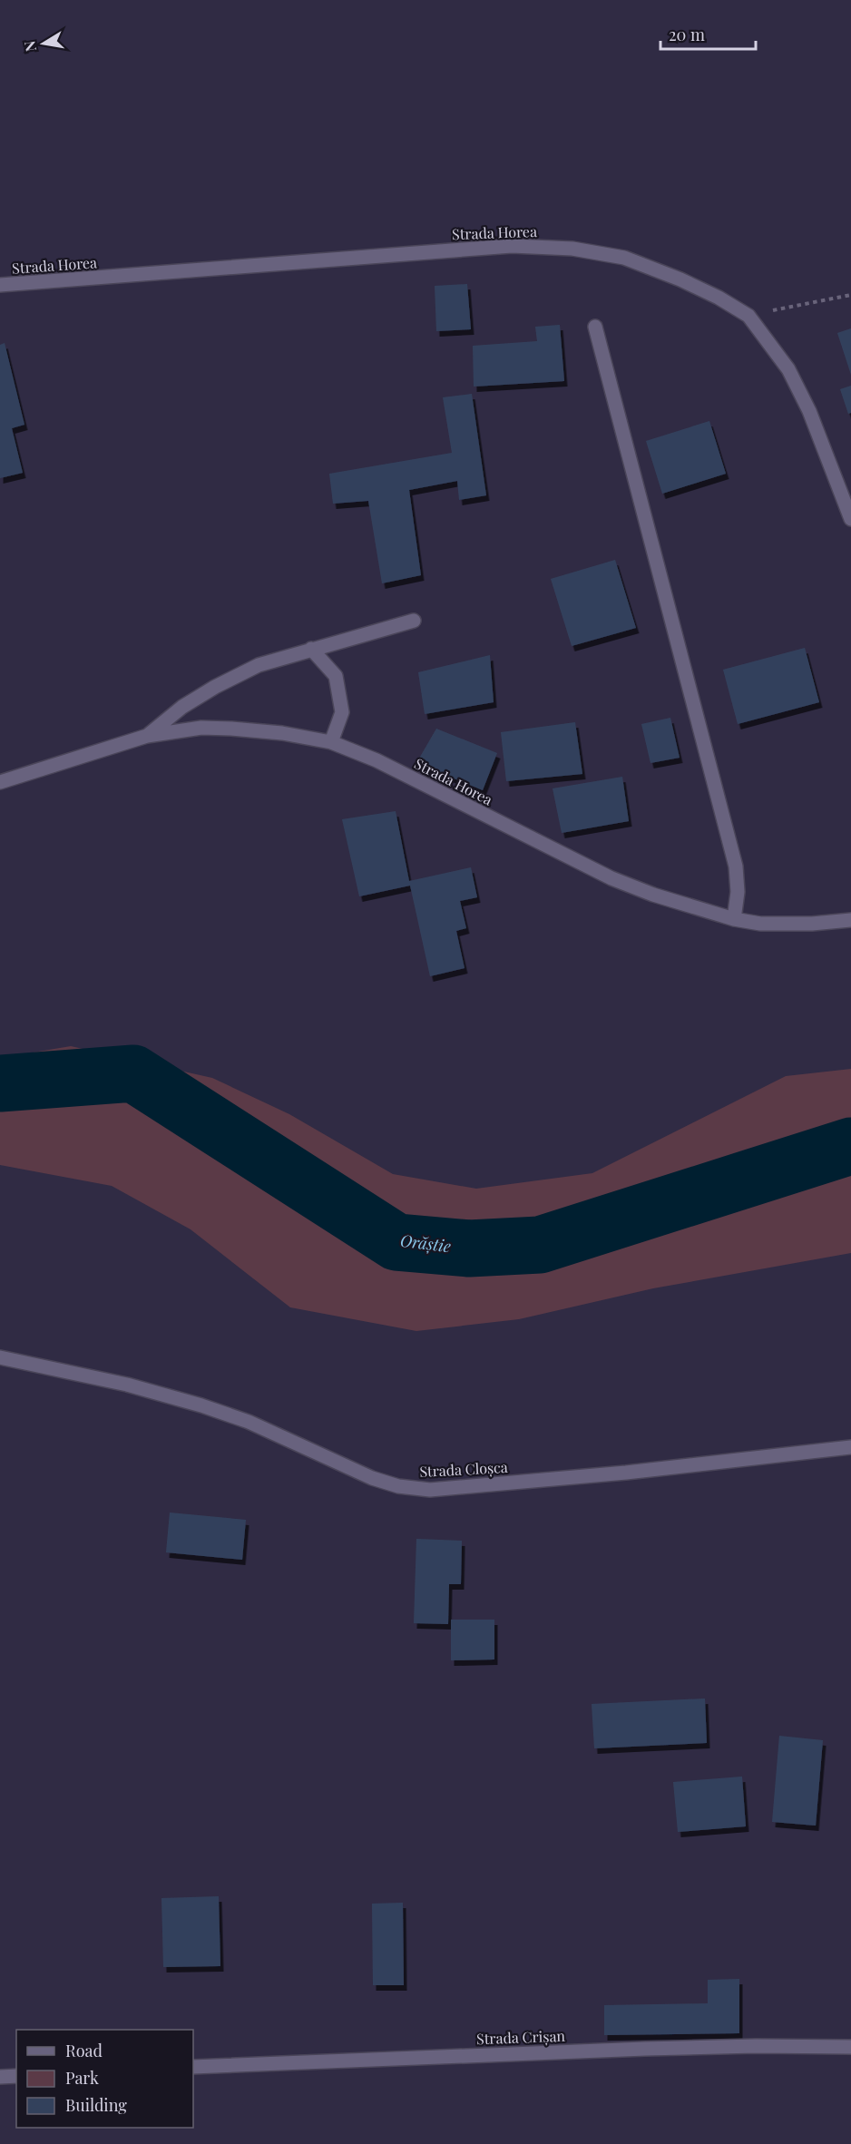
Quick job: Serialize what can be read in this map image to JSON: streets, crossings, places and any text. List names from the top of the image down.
{
  "streets": {
    "street": ["Strada Horea", "Strada Cloșca", "Strada Crișan"]
  },
  "water": ["Orăștie"],
  "legend": ["Road", "Park", "Building"],
  "scale_bar": "20 m",
  "north": "left"
}
